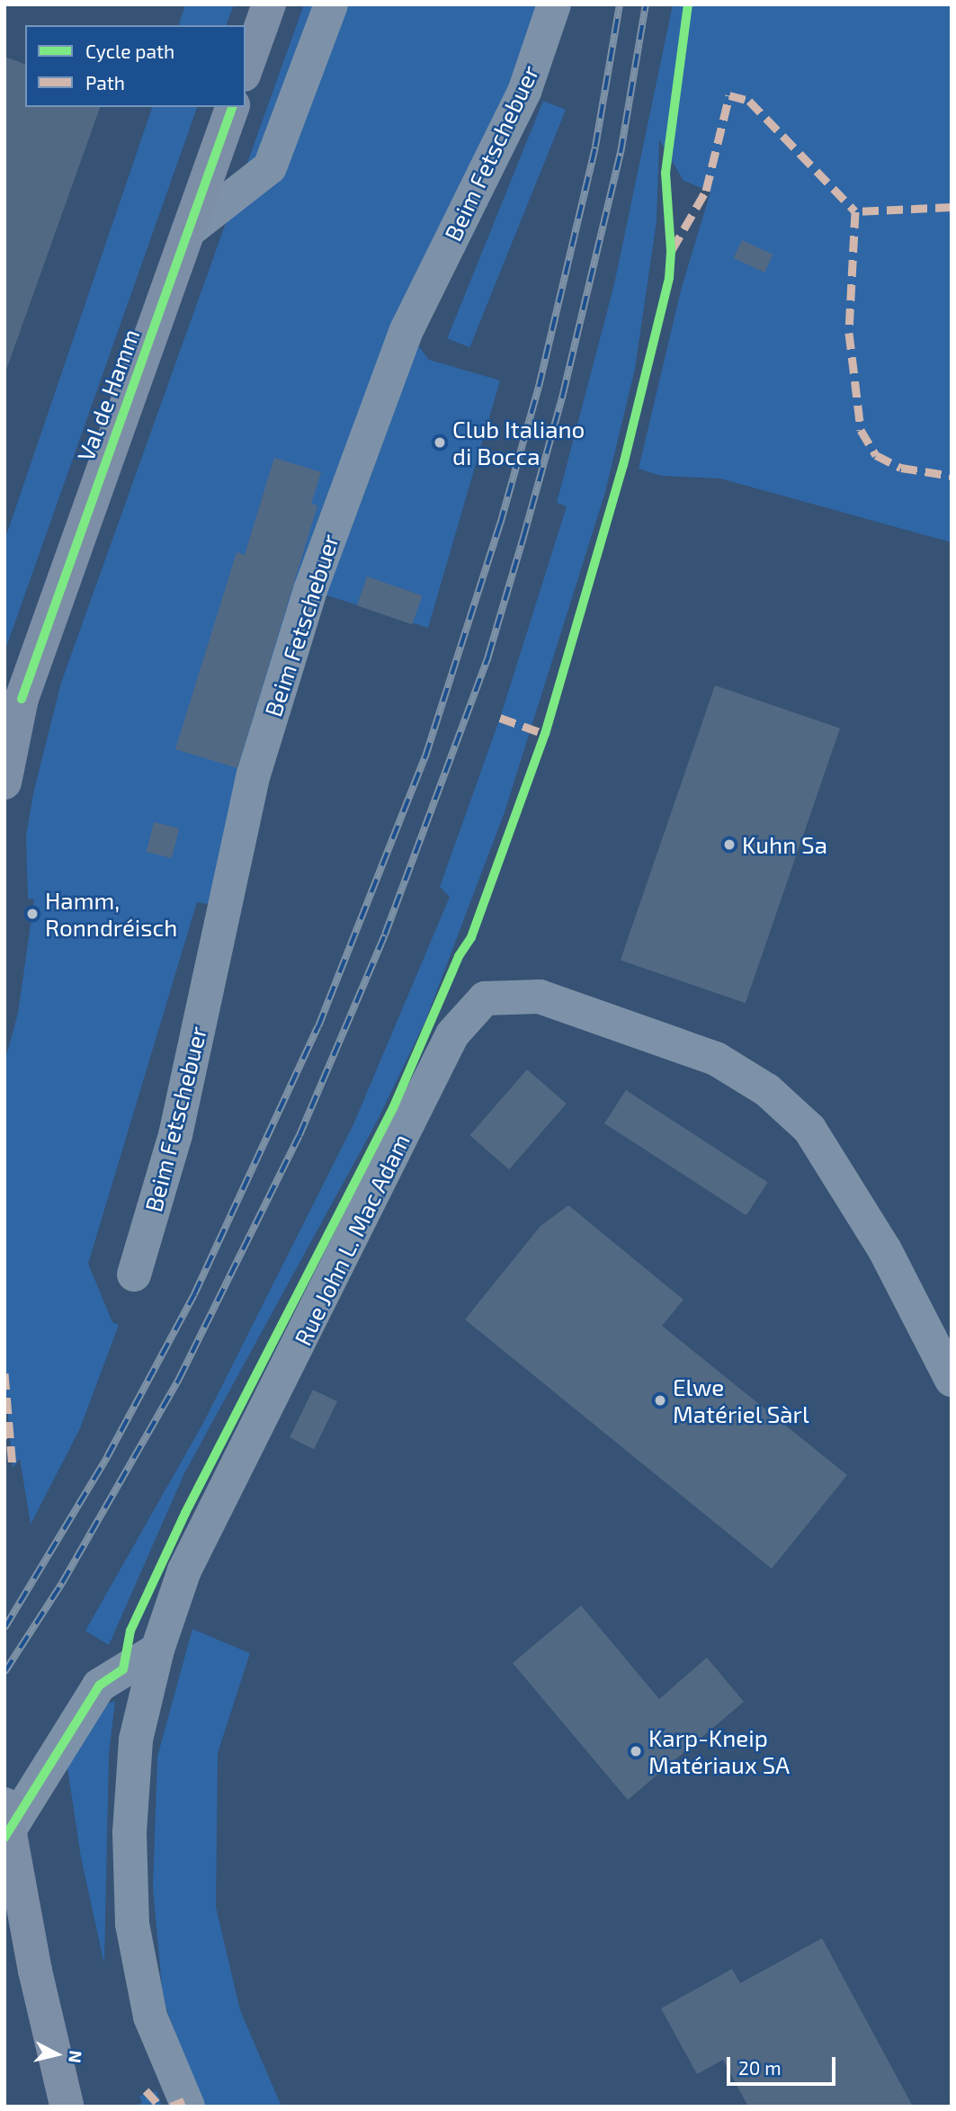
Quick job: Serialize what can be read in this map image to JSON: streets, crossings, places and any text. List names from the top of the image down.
{
  "streets": {
    "main road": ["Val de Hamm"],
    "street": ["Beim Fetschebuer", "Rue John L. Mac Adam"]
  },
  "places": [
    "Club Italiano di Bocca",
    "Kuhn Sa",
    "Hamm, Ronndréisch",
    "Elwe Matériel Sàrl",
    "Karp-Kneip Matériaux SA"
  ],
  "legend": ["Cycle path", "Path"],
  "scale_bar": "20 m",
  "north": "right"
}
